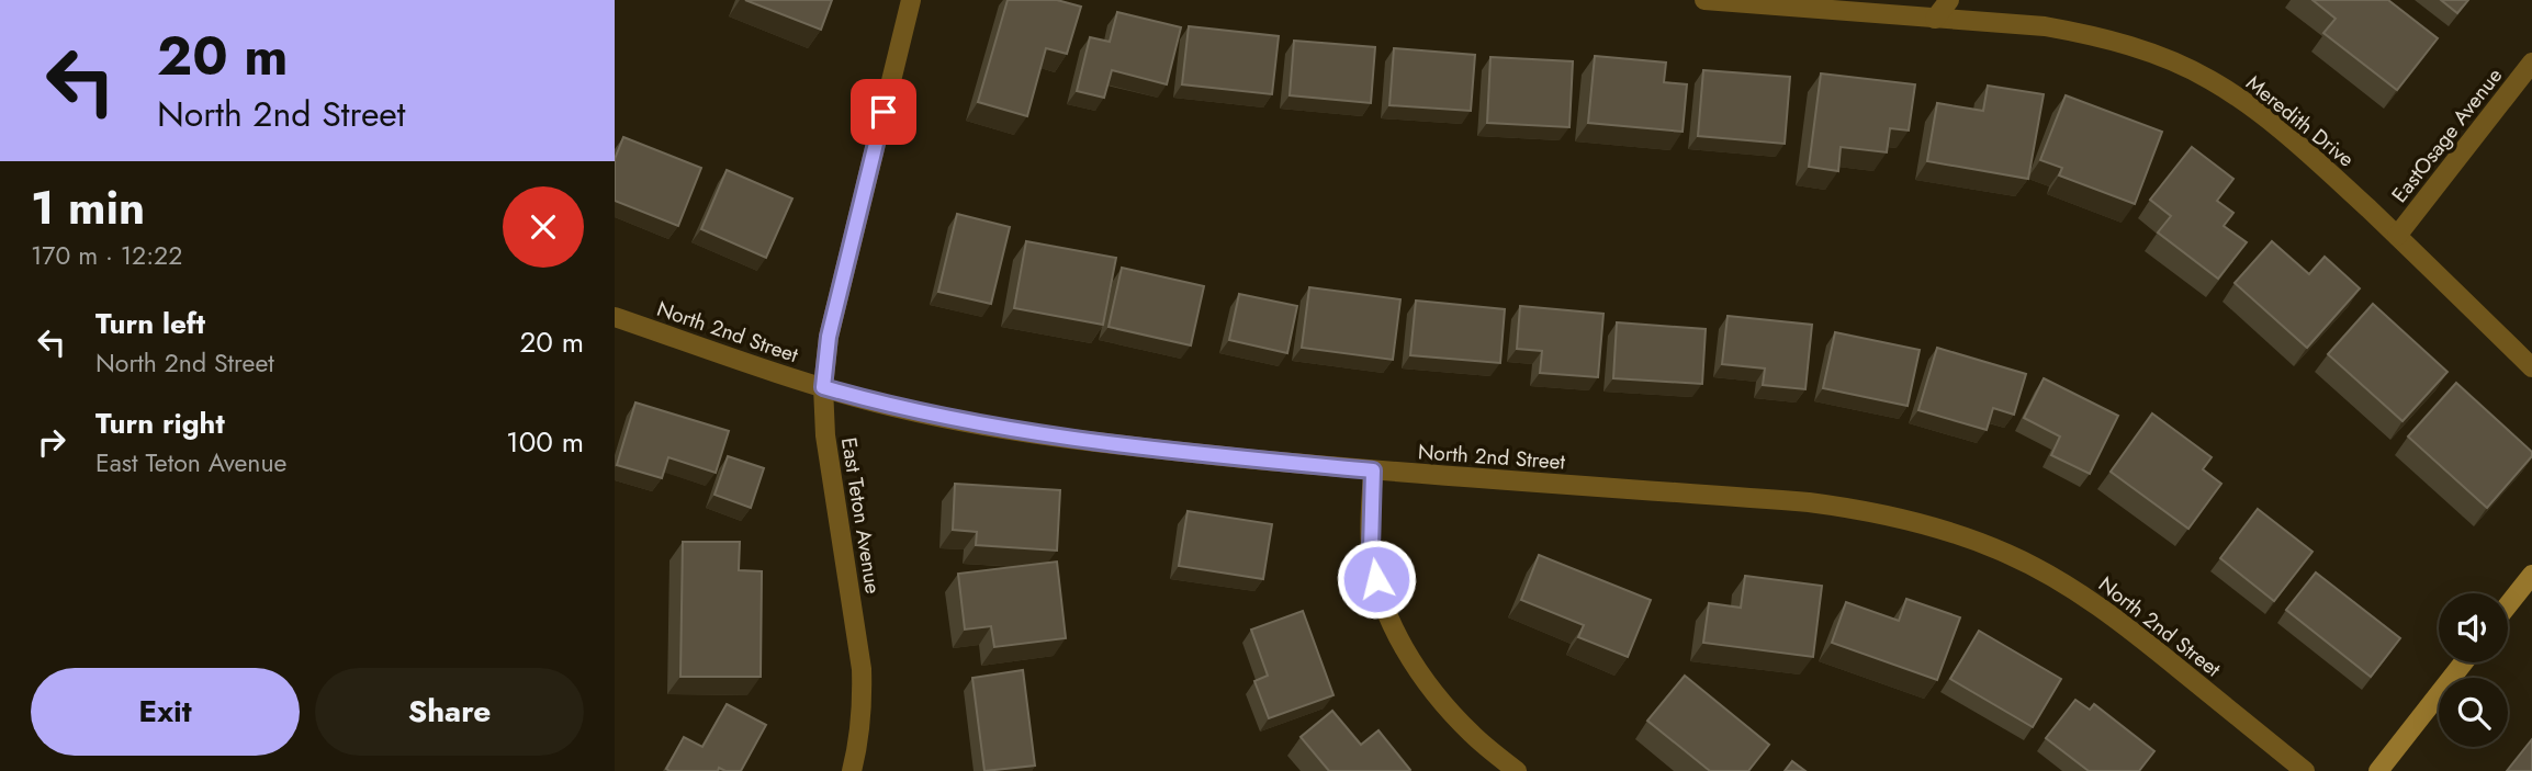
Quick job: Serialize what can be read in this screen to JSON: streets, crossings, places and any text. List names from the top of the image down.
{
  "streets": {
    "street": [
      "Meredith Drive",
      "EastOsage Avenue",
      "North 2nd Street",
      "East Teton Avenue"
    ]
  },
  "crossings": [
    ["Meredith Drive", "EastOsage Avenue"],
    ["North 2nd Street", "East Teton Avenue"]
  ],
  "page": {
    "turn": ["20 m", "North 2nd Street"],
    "heading": ["1 min", "170 m · 12:22"],
    "list": [
      {
        "name": "Turn left",
        "note": "North 2nd Street",
        "value": "20 m"
      },
      {
        "name": "Turn right",
        "note": "East Teton Avenue",
        "value": "100 m"
      }
    ],
    "buttons": ["Exit", "Share"]
  }
}
